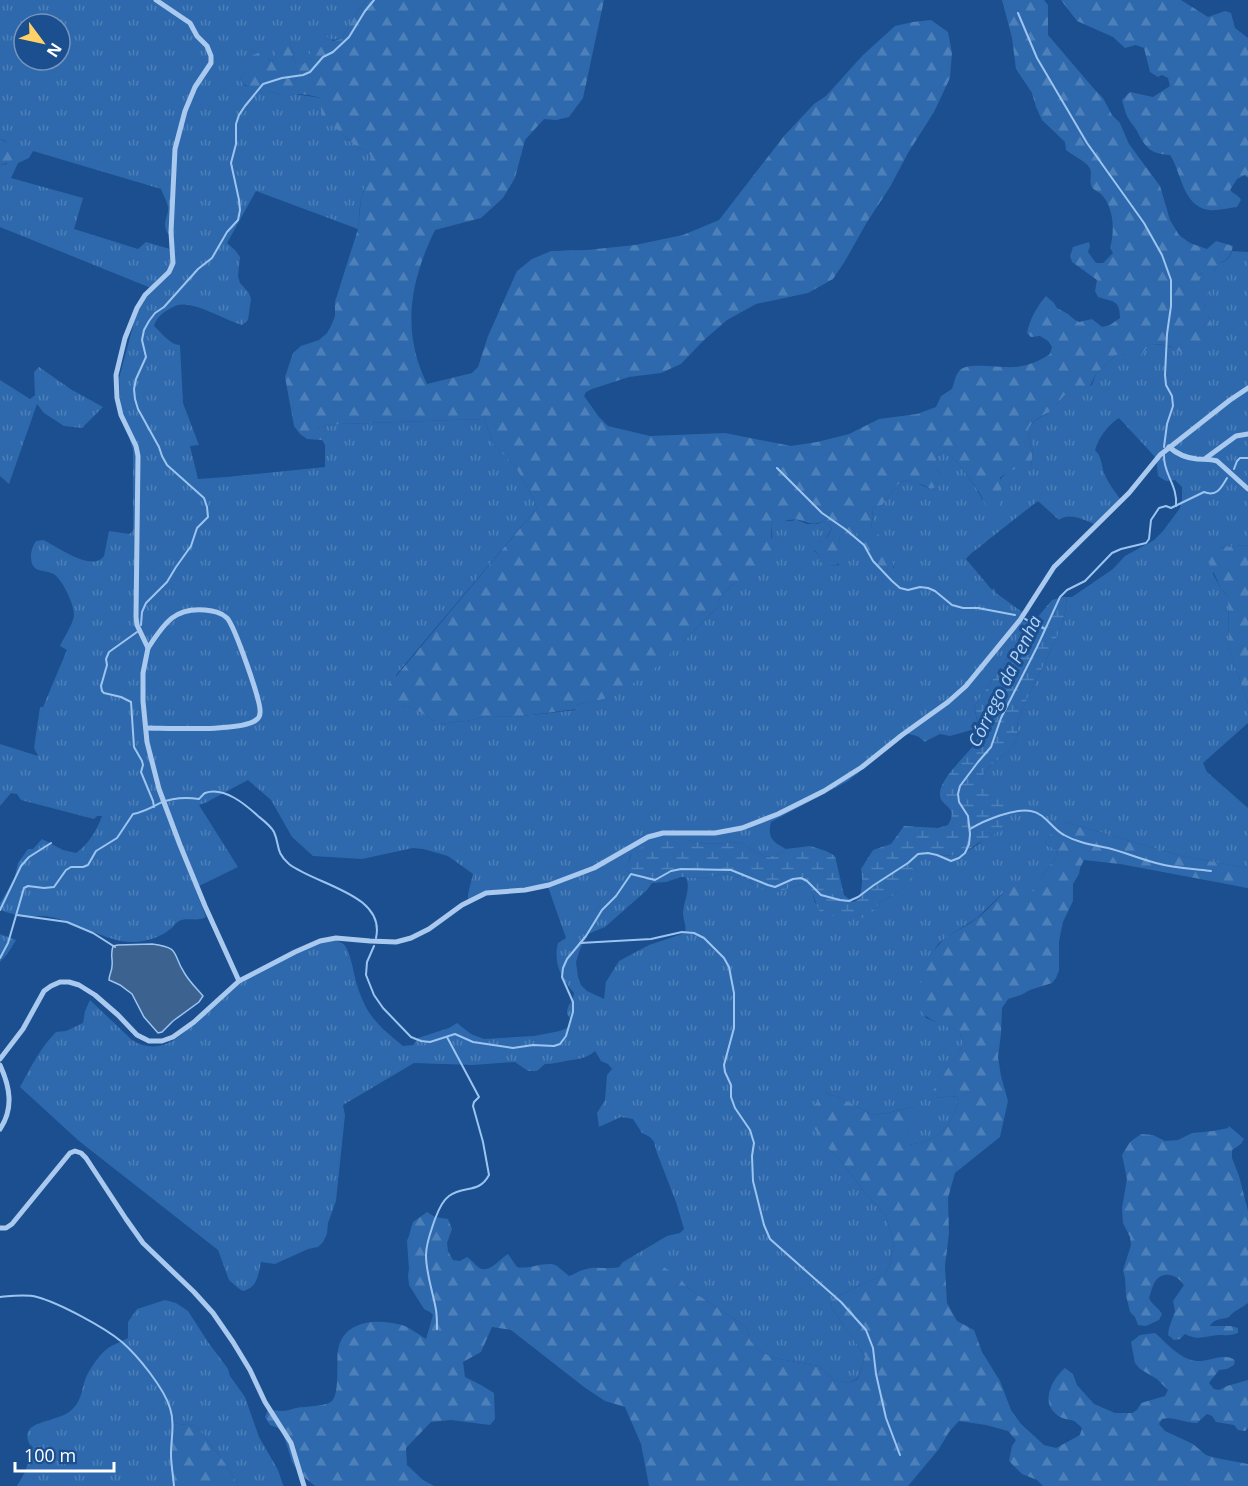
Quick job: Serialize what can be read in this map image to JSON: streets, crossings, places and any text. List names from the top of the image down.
{
  "water": ["Córrego da Penha"],
  "scale_bar": "100 m",
  "north": "bottom right"
}
